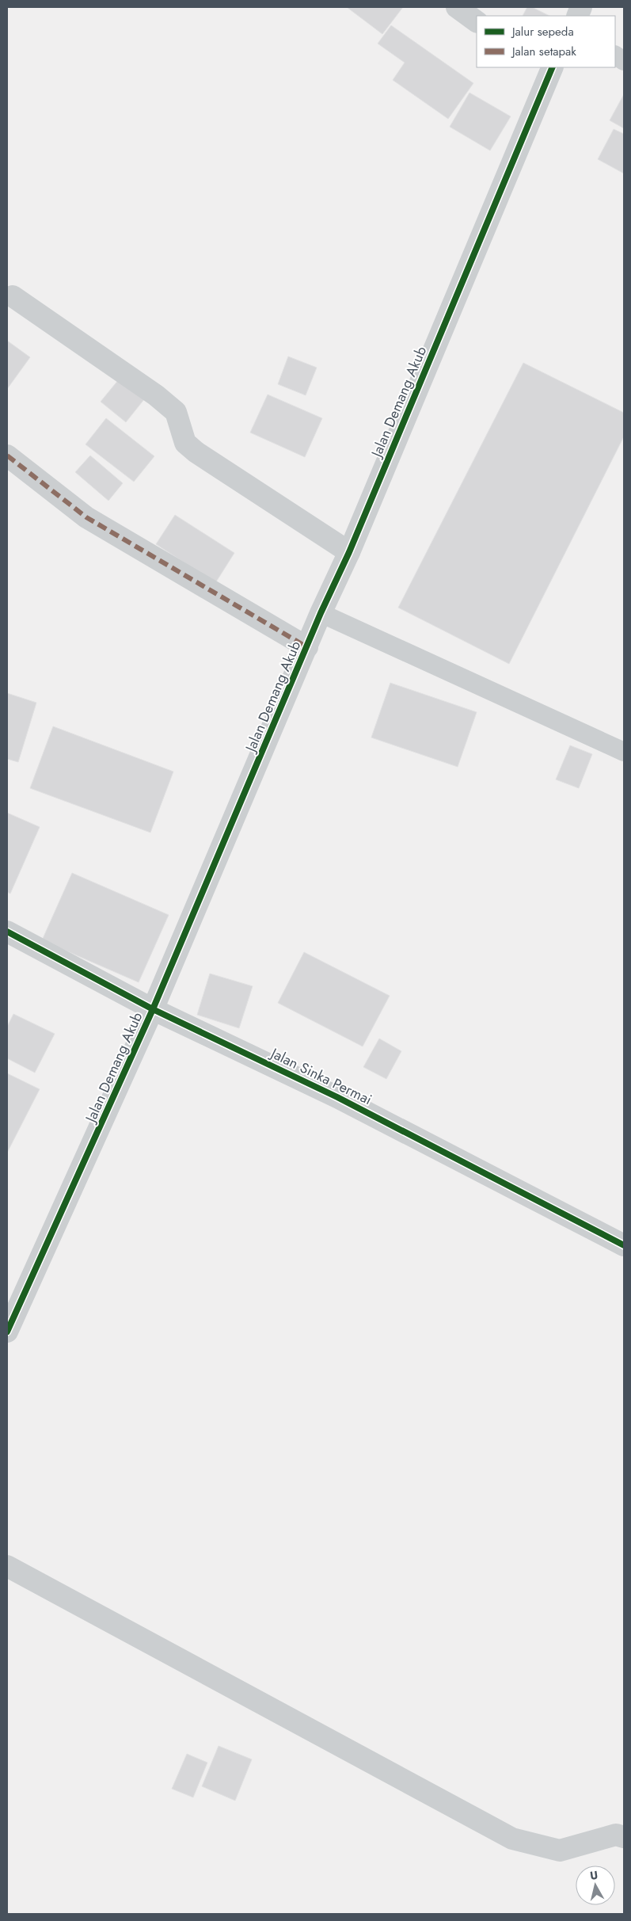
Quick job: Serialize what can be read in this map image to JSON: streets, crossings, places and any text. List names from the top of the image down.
{
  "streets": {
    "street": ["Jalan Demang Akub", "Jalan Sinka Permai"]
  },
  "crossings": [
    ["Jalan Demang Akub", "Jalan Sinka Permai"]
  ],
  "legend": ["Jalur sepeda", "Jalan setapak"],
  "north": "top"
}
